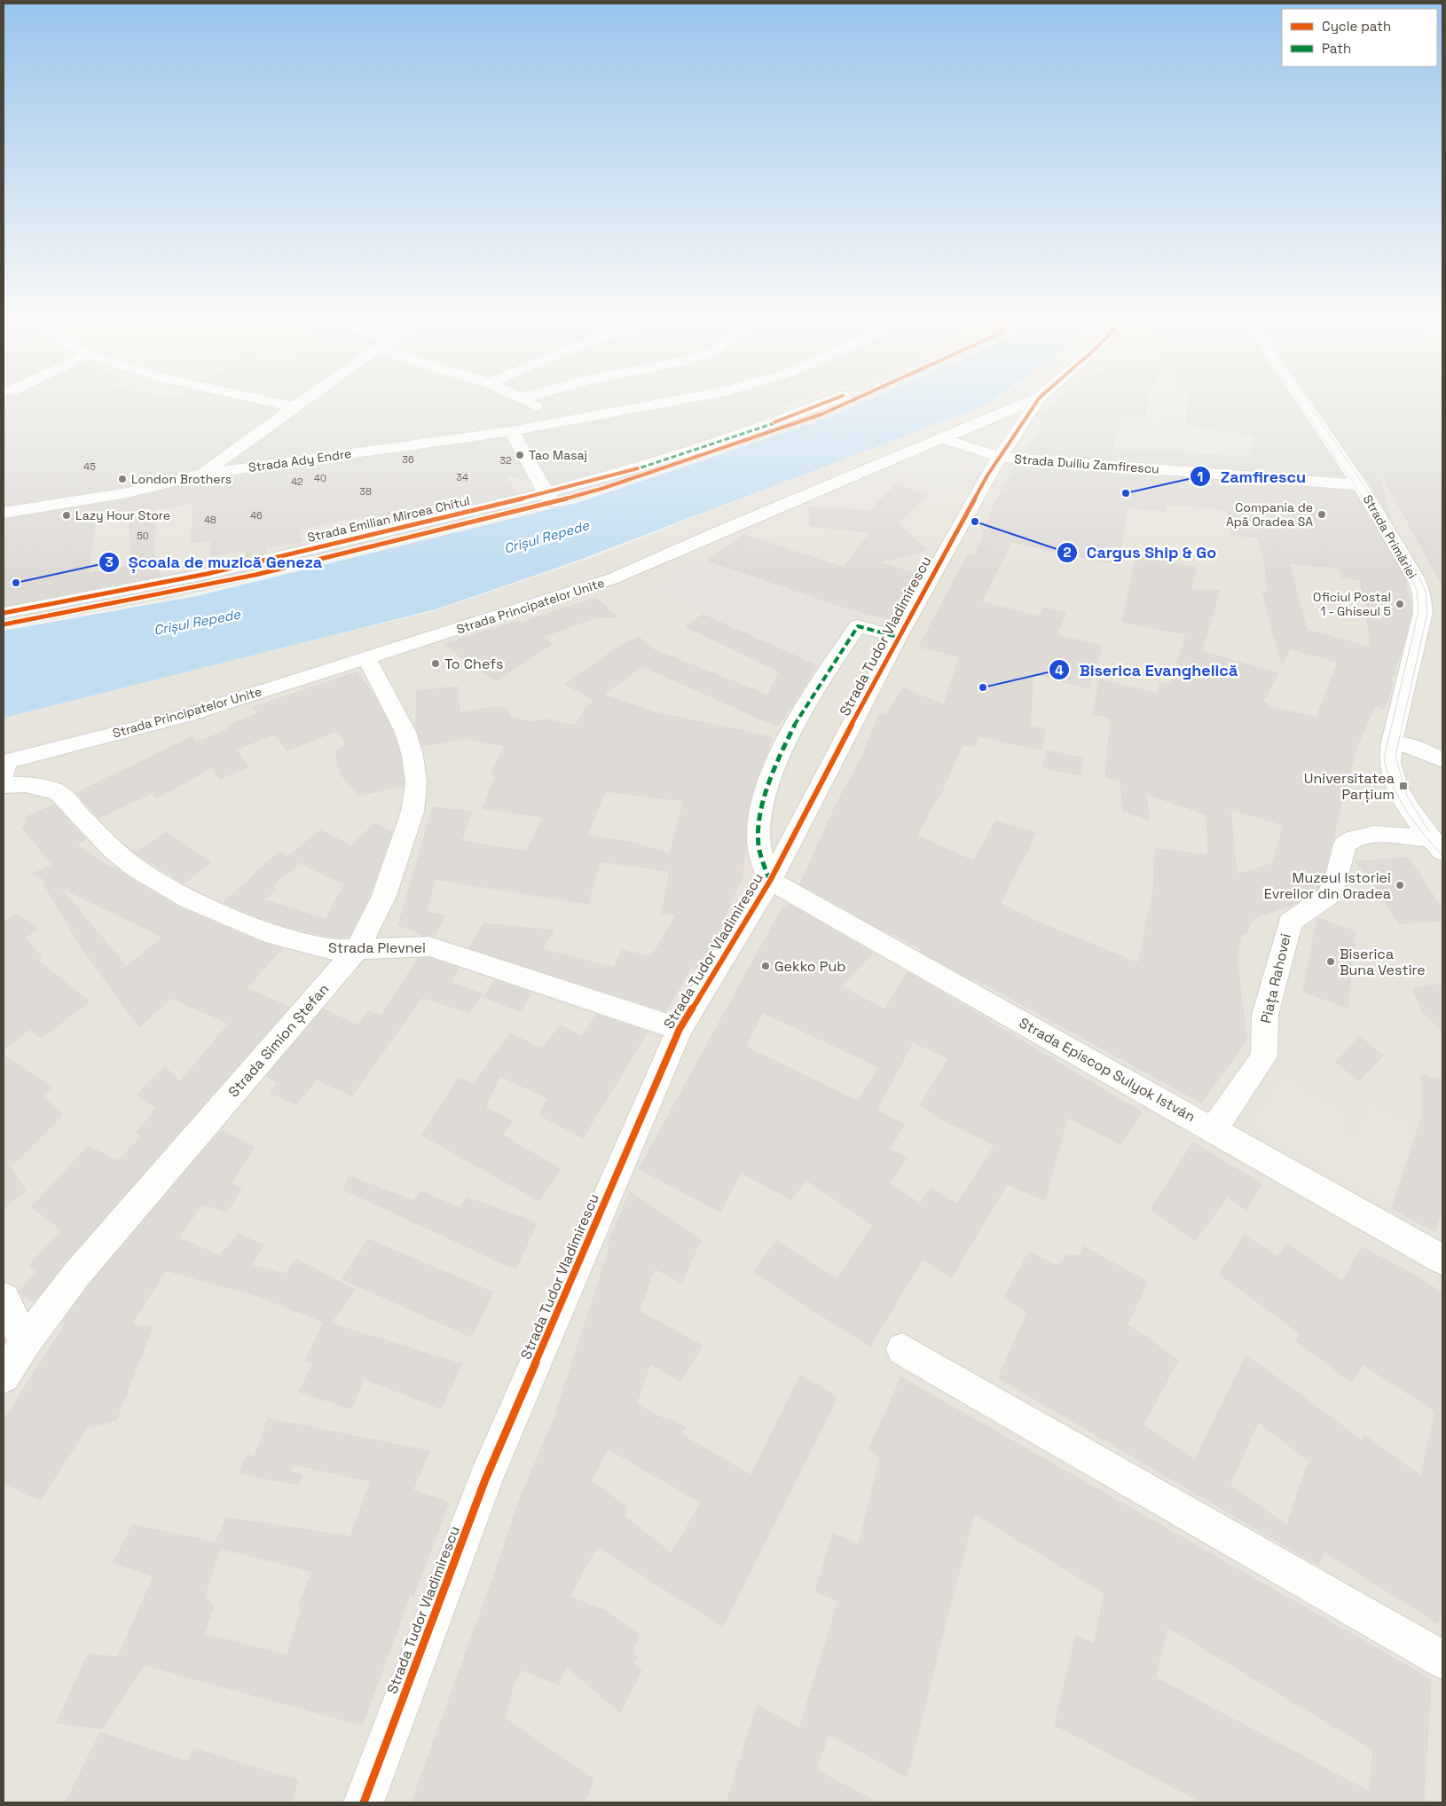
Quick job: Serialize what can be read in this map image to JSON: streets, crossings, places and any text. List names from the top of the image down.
{
  "streets": {
    "street": [
      "Strada Ady Endre",
      "Strada Duiliu Zamfirescu",
      "Strada Emilian Mircea Chitul",
      "Strada Primăriei",
      "Strada Principatelor Unite",
      "Strada Tudor Vladimirescu",
      "Strada Plevnei",
      "Piața Rahovei",
      "Strada Simion Ștefan",
      "Strada Episcop Sulyok István"
    ]
  },
  "crossings": [
    ["Strada Duiliu Zamfirescu", "Strada Primăriei"],
    ["Strada Duiliu Zamfirescu", "Strada Tudor Vladimirescu"],
    ["Strada Primăriei", "Piața Rahovei"],
    ["Strada Principatelor Unite", "Strada Simion Ștefan"],
    ["Strada Tudor Vladimirescu", "Strada Plevnei"],
    ["Strada Tudor Vladimirescu", "Strada Episcop Sulyok István"],
    ["Strada Plevnei", "Strada Simion Ștefan"],
    ["Piața Rahovei", "Strada Episcop Sulyok István"]
  ],
  "water": ["Crișul Repede"],
  "places": {
    "other": [
      "Tao Masaj",
      "London Brothers",
      "Zamfirescu",
      "Compania de Apă Oradea SA",
      "Lazy Hour Store",
      "Cargus Ship & Go",
      "Școala de muzică Geneza",
      "Oficiul Postal 1 - Ghiseul 5",
      "To Chefs",
      "Biserica Evanghelică",
      "Muzeul Istoriei Evreilor din Oradea",
      "Biserica Buna Vestire",
      "Gekko Pub"
    ],
    "transit": ["Universitatea Parțium"]
  },
  "house_numbers": [
    "36",
    "32",
    "45",
    "34",
    "40",
    "42",
    "38",
    "46",
    "48",
    "50"
  ],
  "legend": ["Cycle path", "Path"]
}
